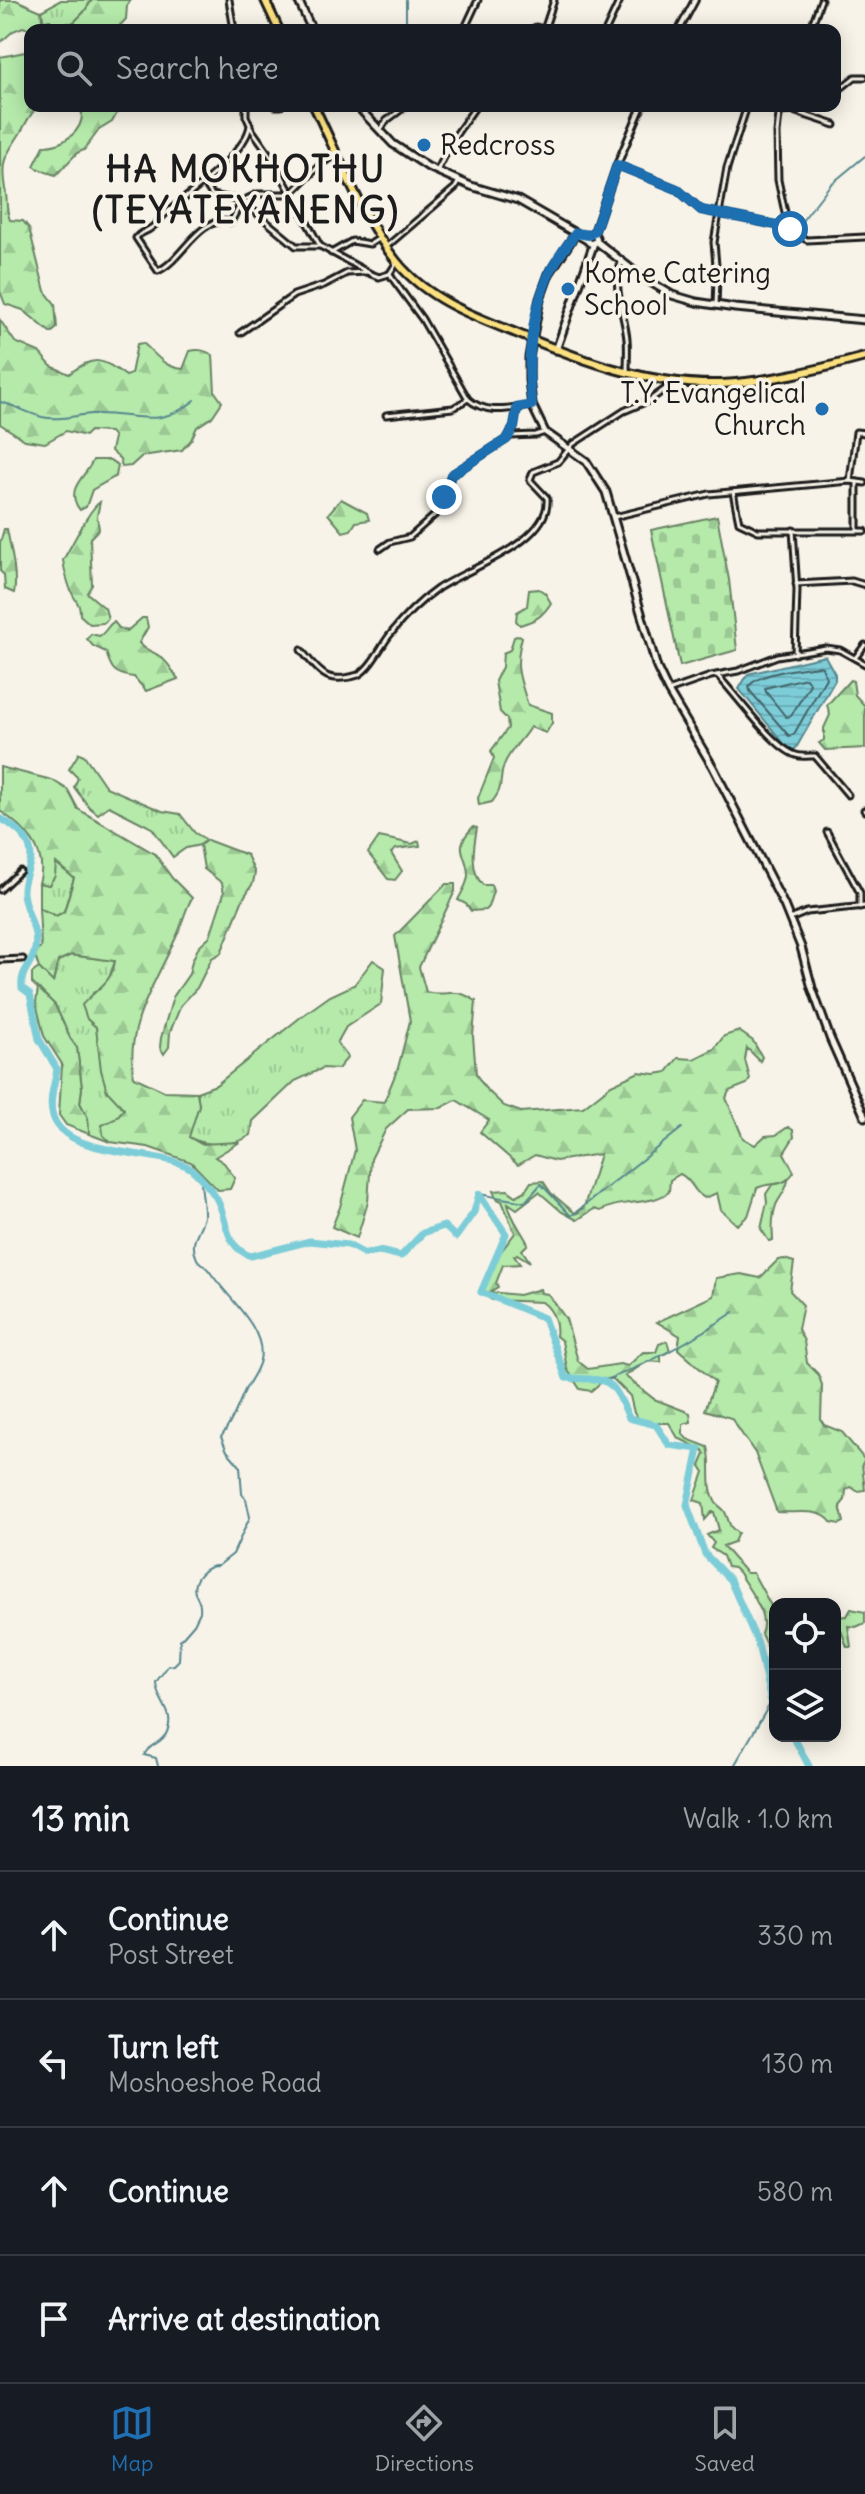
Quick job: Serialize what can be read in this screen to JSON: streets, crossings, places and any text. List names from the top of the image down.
{
  "districts": ["HA MOKHOTHU (TEYATEYANENG)"],
  "places": ["Redcross", "Kome Catering School", "T.Y. Evangelical Church"],
  "page": {
    "search": "Search here",
    "heading": ["13 min", "Walk · 1.0 km"],
    "list": [
      ["Continue", "Post Street", "330 m"],
      ["Turn left", "Moshoeshoe Road", "130 m"],
      ["Continue", "580 m"],
      "Arrive at destination"
    ],
    "nav": ["Map", "Directions", "Saved"]
  }
}
